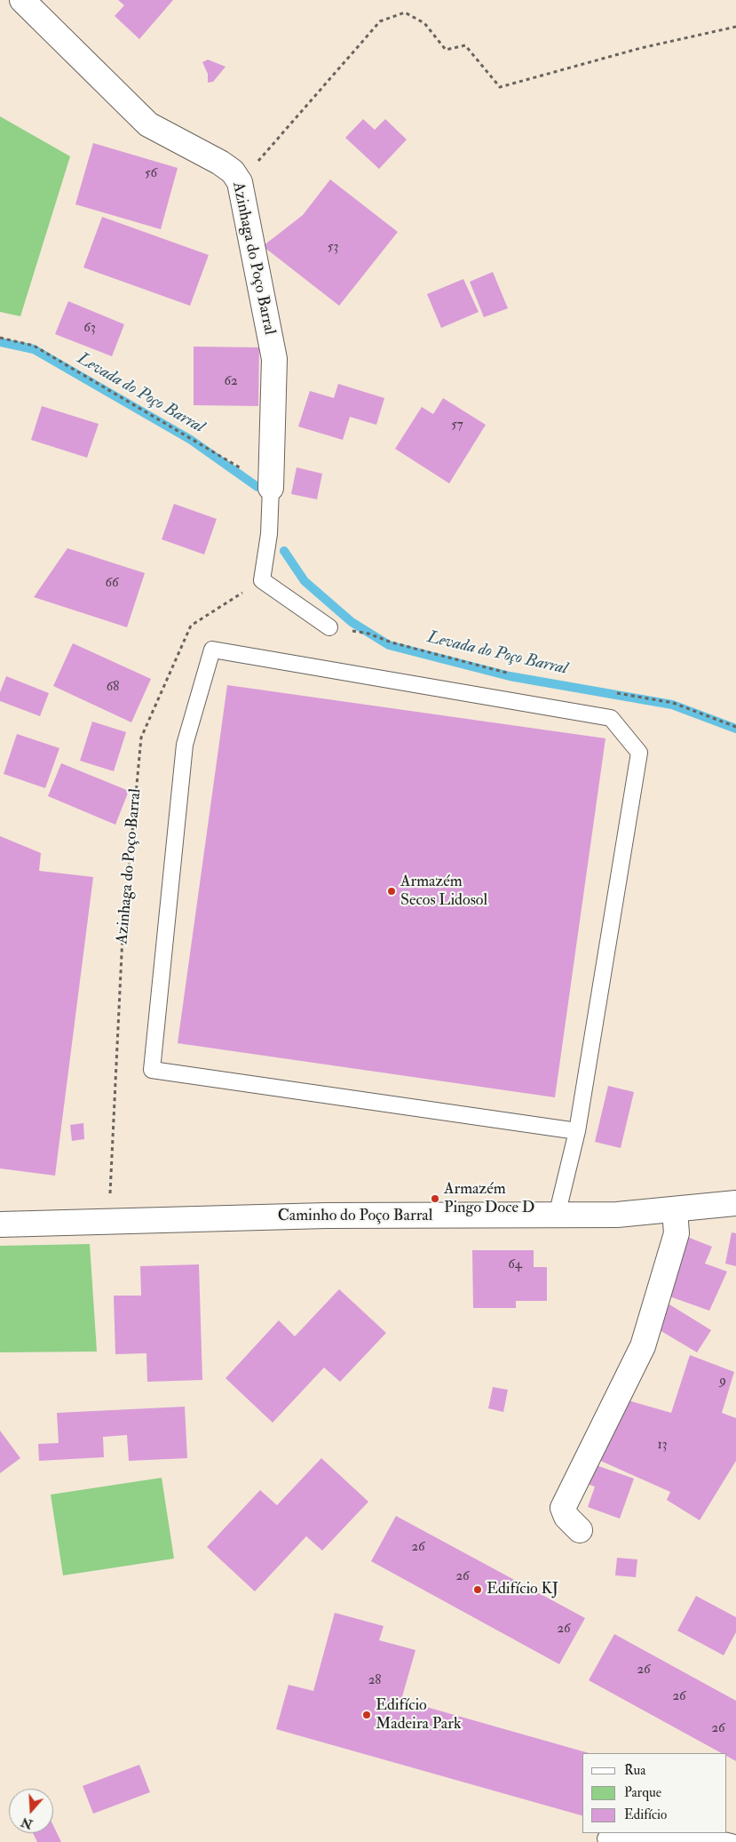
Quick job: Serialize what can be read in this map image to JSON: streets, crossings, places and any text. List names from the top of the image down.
{
  "streets": {
    "street": ["Azinhaga do Poço Barral", "Caminho do Poço Barral"]
  },
  "water": ["Levada do Poço Barral"],
  "places": [
    "Armazém Secos Lidosol",
    "Armazém Pingo Doce D",
    "Edifício KJ",
    "Edifício Madeira Park"
  ],
  "house_numbers": [
    "56",
    "53",
    "63",
    "62",
    "57",
    "66",
    "68",
    "64",
    "9",
    "13",
    "26",
    "26",
    "26",
    "26",
    "28",
    "26",
    "26"
  ],
  "legend": ["Rua", "Parque", "Edifício"],
  "north": "bottom"
}
